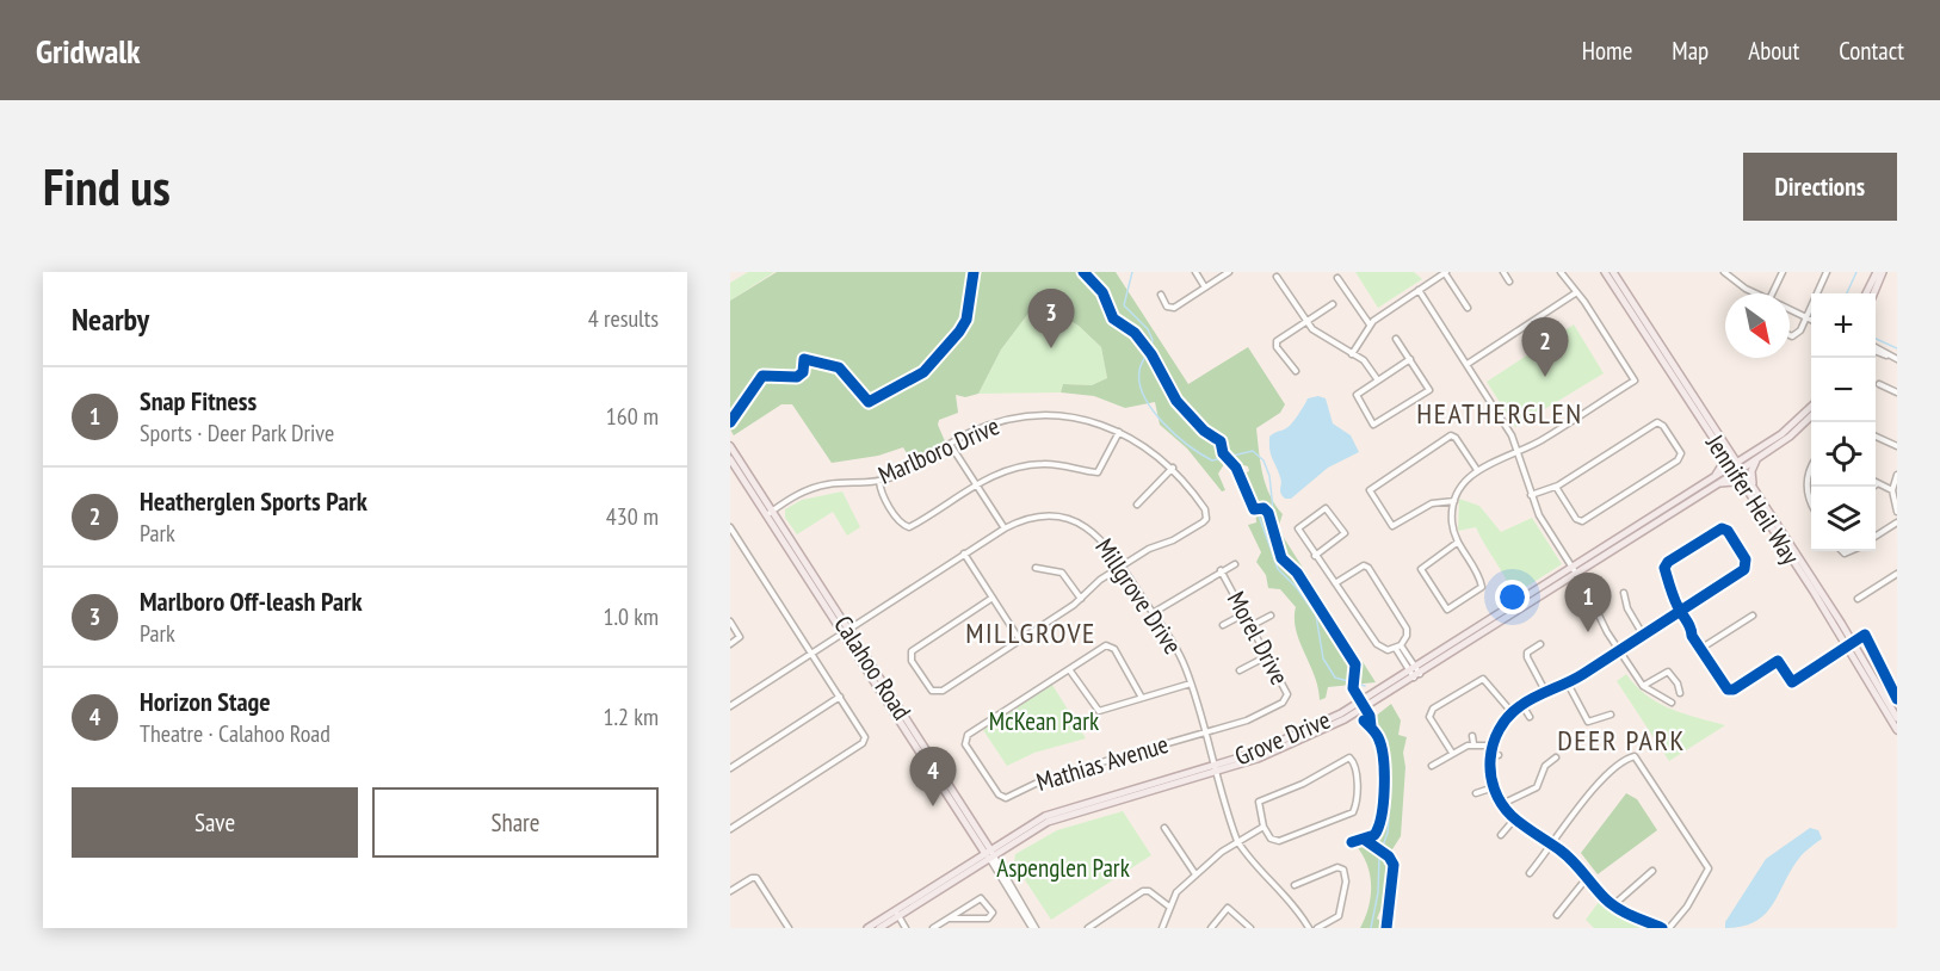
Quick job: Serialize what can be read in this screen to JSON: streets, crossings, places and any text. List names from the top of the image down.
{
  "streets": {
    "main road": ["Jennifer Heil Way", "Calahoo Road", "Grove Drive"],
    "street": [
      "Marlboro Drive",
      "Millgrove Drive",
      "Morel Drive",
      "Mathias Avenue"
    ]
  },
  "crossings": [
    ["Marlboro Drive", "Millgrove Drive"],
    ["Marlboro Drive", "Calahoo Road"],
    ["Jennifer Heil Way", "Grove Drive"],
    ["Millgrove Drive", "Morel Drive"],
    ["Millgrove Drive", "Calahoo Road"],
    ["Millgrove Drive", "Grove Drive"],
    ["Millgrove Drive", "Mathias Avenue"],
    ["Morel Drive", "Mathias Avenue"],
    ["Calahoo Road", "Grove Drive"]
  ],
  "districts": ["HEATHERGLEN", "MILLGROVE", "DEER PARK"],
  "parks": ["McKean Park", "Aspenglen Park"],
  "north": "bottom right",
  "page": {
    "header": "Gridwalk",
    "nav": [
      "Home",
      "Map",
      "About",
      "Contact"
    ],
    "buttons": [
      "Directions",
      ["Save", "Share"]
    ],
    "title": "Find us",
    "heading": ["Nearby", "4 results"],
    "pins": [
      "3",
      "2",
      "1",
      "4"
    ],
    "map_buttons": ["+", "−"],
    "list": [
      {
        "mark": "1",
        "name": "Snap Fitness",
        "note": "Sports · Deer Park Drive",
        "value": "160 m"
      },
      {
        "mark": "2",
        "name": "Heatherglen Sports Park",
        "note": "Park",
        "value": "430 m"
      },
      {
        "mark": "3",
        "name": "Marlboro Off-leash Park",
        "note": "Park",
        "value": "1.0 km"
      },
      {
        "mark": "4",
        "name": "Horizon Stage",
        "note": "Theatre · Calahoo Road",
        "value": "1.2 km"
      }
    ]
  }
}
